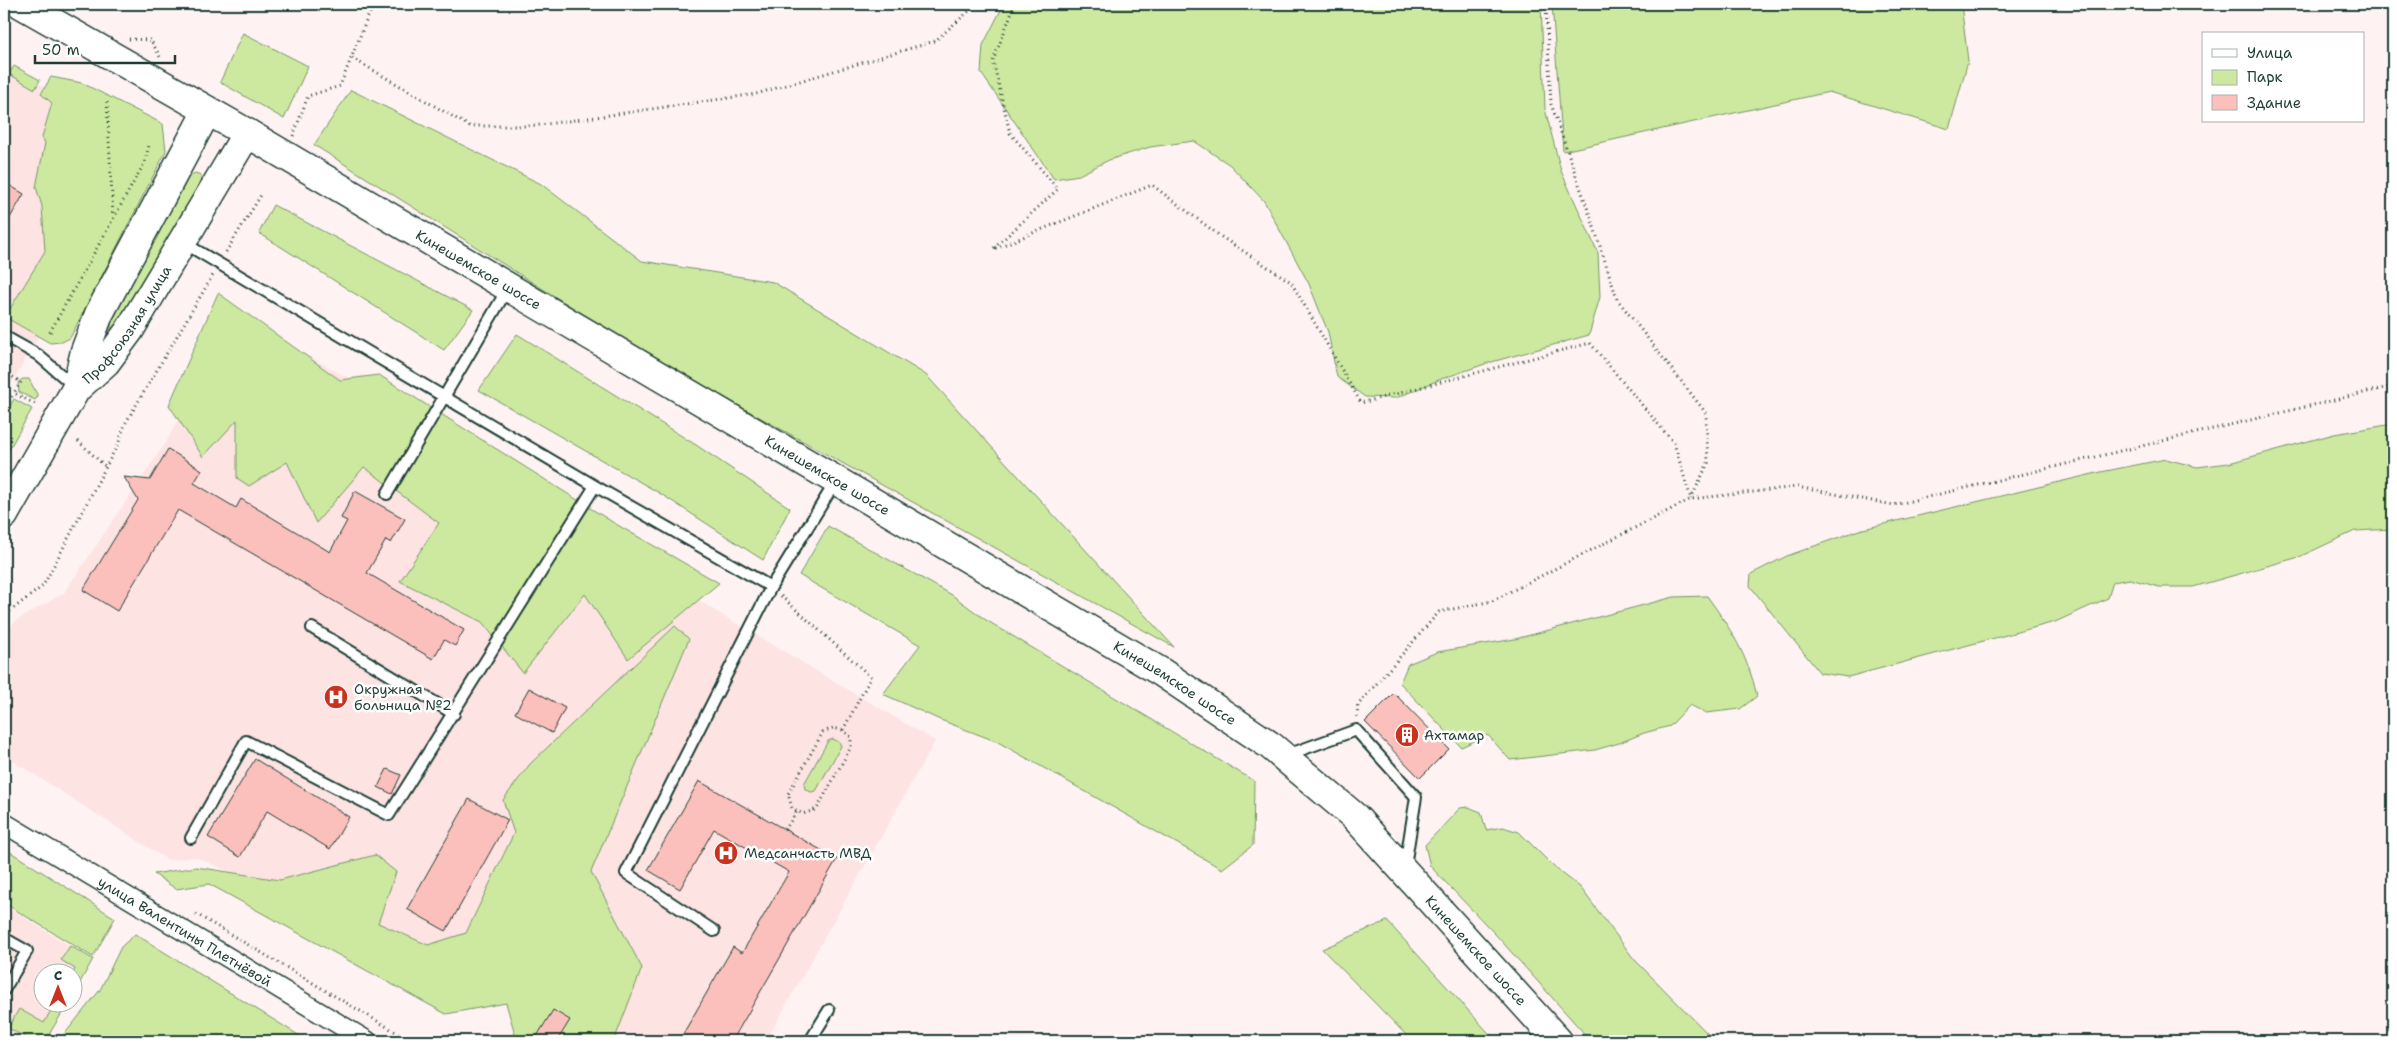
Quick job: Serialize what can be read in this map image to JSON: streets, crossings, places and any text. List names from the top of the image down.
{
  "streets": {
    "main road": ["Кинешемское шоссе", "Профсоюзная улица"],
    "street": ["улица Валентины Плетнёвой"]
  },
  "crossings": [
    ["Кинешемское шоссе", "Профсоюзная улица"]
  ],
  "places": {
    "hospital": ["Окружная больница №2", "Медсанчасть МВД"],
    "building": ["Ахтамар"]
  },
  "legend": ["Улица", "Парк", "Здание"],
  "scale_bar": "50 m",
  "north": "top"
}
